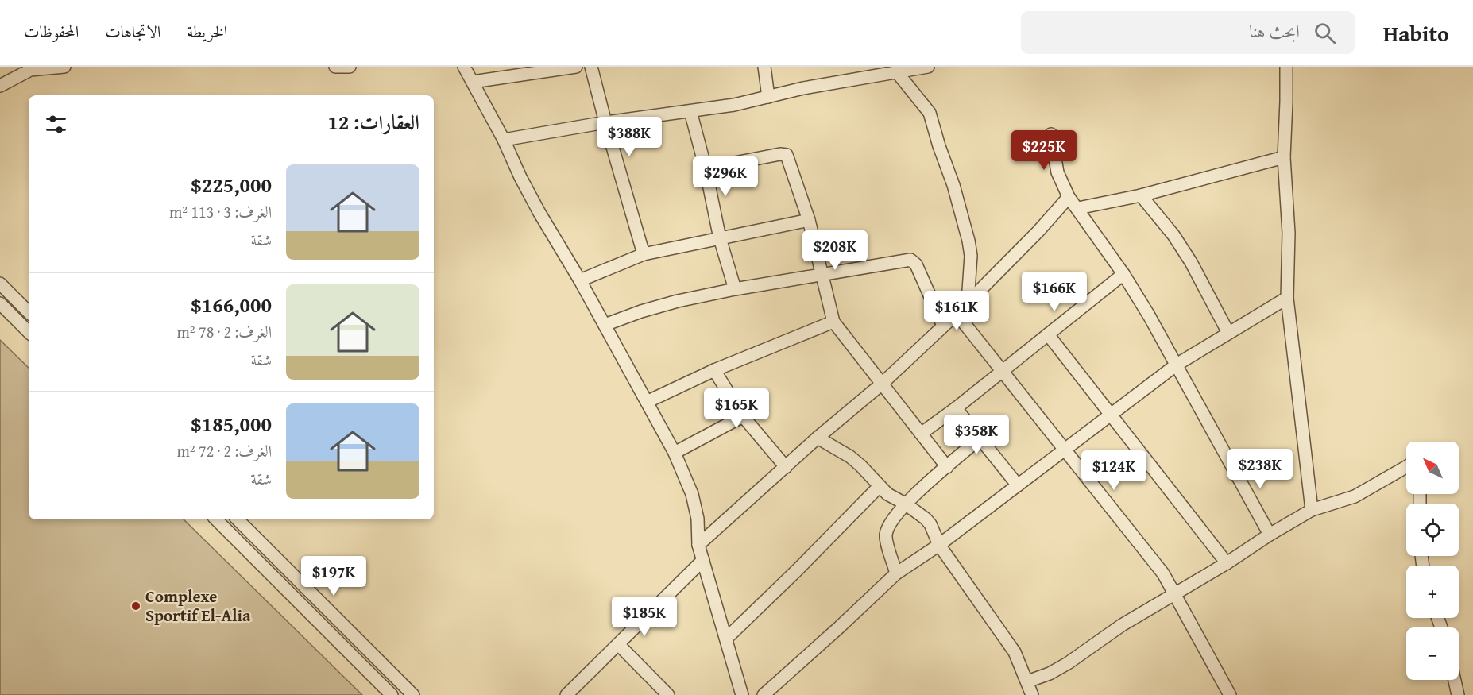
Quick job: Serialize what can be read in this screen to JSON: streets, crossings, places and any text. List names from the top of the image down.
{
  "places": ["Complexe Sportif El-Alia"],
  "north": "top left",
  "page": {
    "header": "Habito",
    "search": "ابحث هنا",
    "nav": ["الخريطة", "الاتجاهات", "المحفوظات"],
    "heading": "العقارات: 12",
    "price": [
      "$388K",
      "$225K",
      "$296K",
      "$208K",
      "$166K",
      "$161K",
      "$165K",
      "$358K",
      "$238K",
      "$124K",
      "$197K",
      "$185K"
    ],
    "list": [
      {
        "name": "$225,000",
        "note": "الغرف: 3 · 113 m² · شقة"
      },
      {
        "name": "$166,000",
        "note": "الغرف: 2 · 78 m² · شقة"
      },
      {
        "name": "$185,000",
        "note": "الغرف: 2 · 72 m² · شقة"
      }
    ],
    "map_buttons": ["+", "−"]
  }
}
